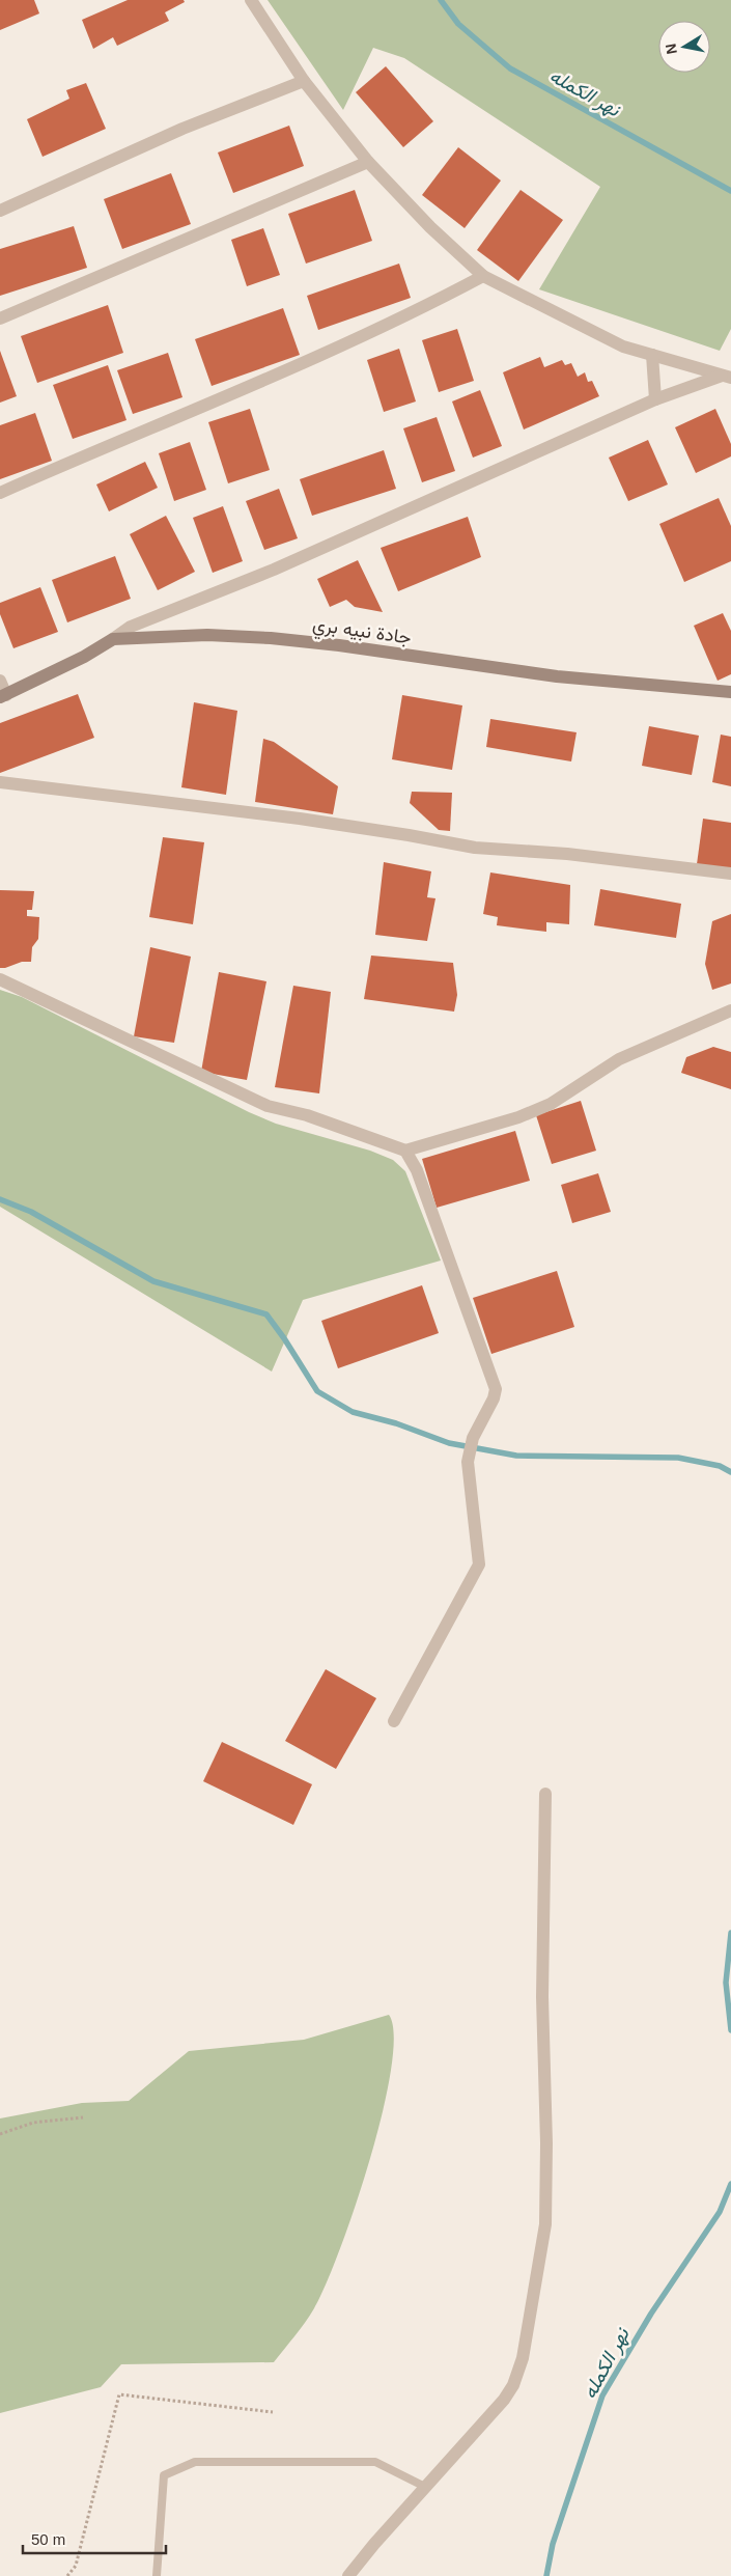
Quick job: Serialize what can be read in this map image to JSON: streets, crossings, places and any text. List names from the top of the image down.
{
  "streets": {
    "street": ["جادة نبيه بري"]
  },
  "water": ["نهر الكمله"],
  "scale_bar": "50 m",
  "north": "left"
}
